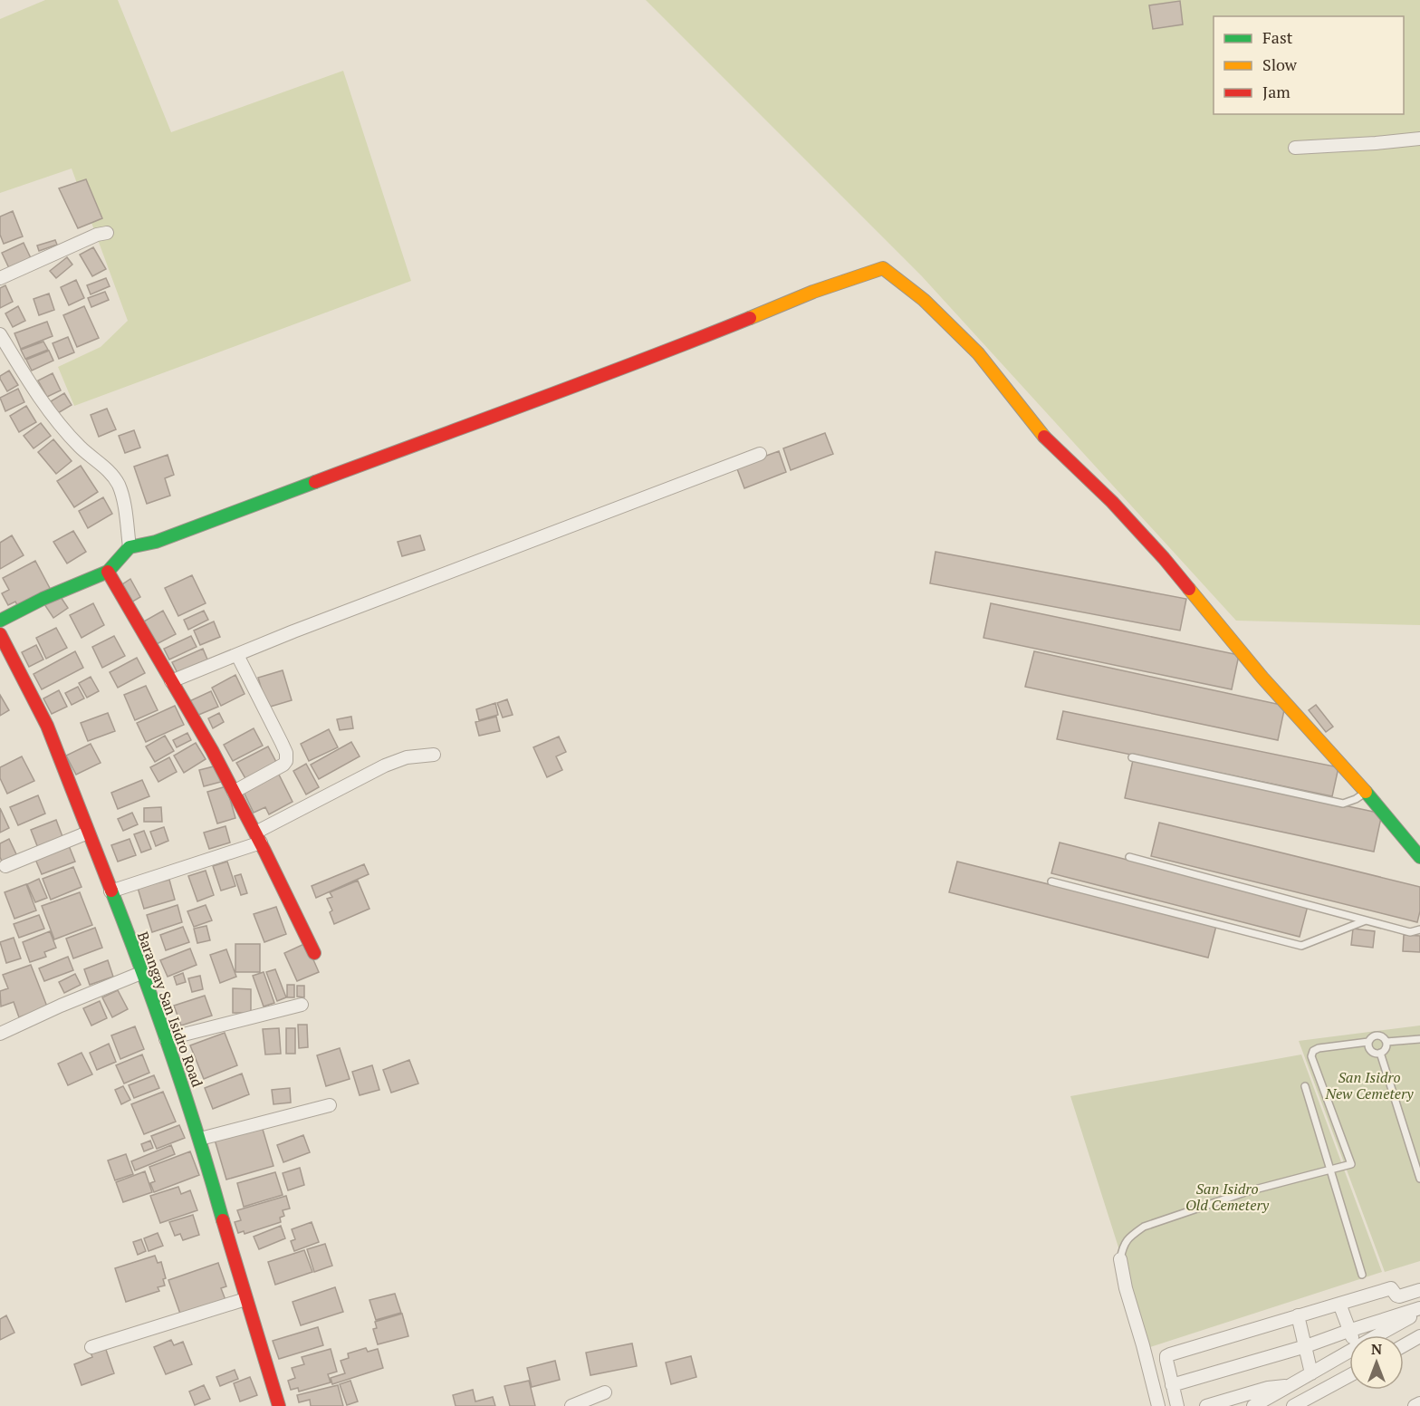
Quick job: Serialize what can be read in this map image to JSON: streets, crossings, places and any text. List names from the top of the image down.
{
  "streets": {
    "street": ["Barangay San Isidro Road"]
  },
  "parks": ["San Isidro New Cemetery", "San Isidro Old Cemetery"],
  "legend": ["Fast", "Slow", "Jam"],
  "north": "top"
}
